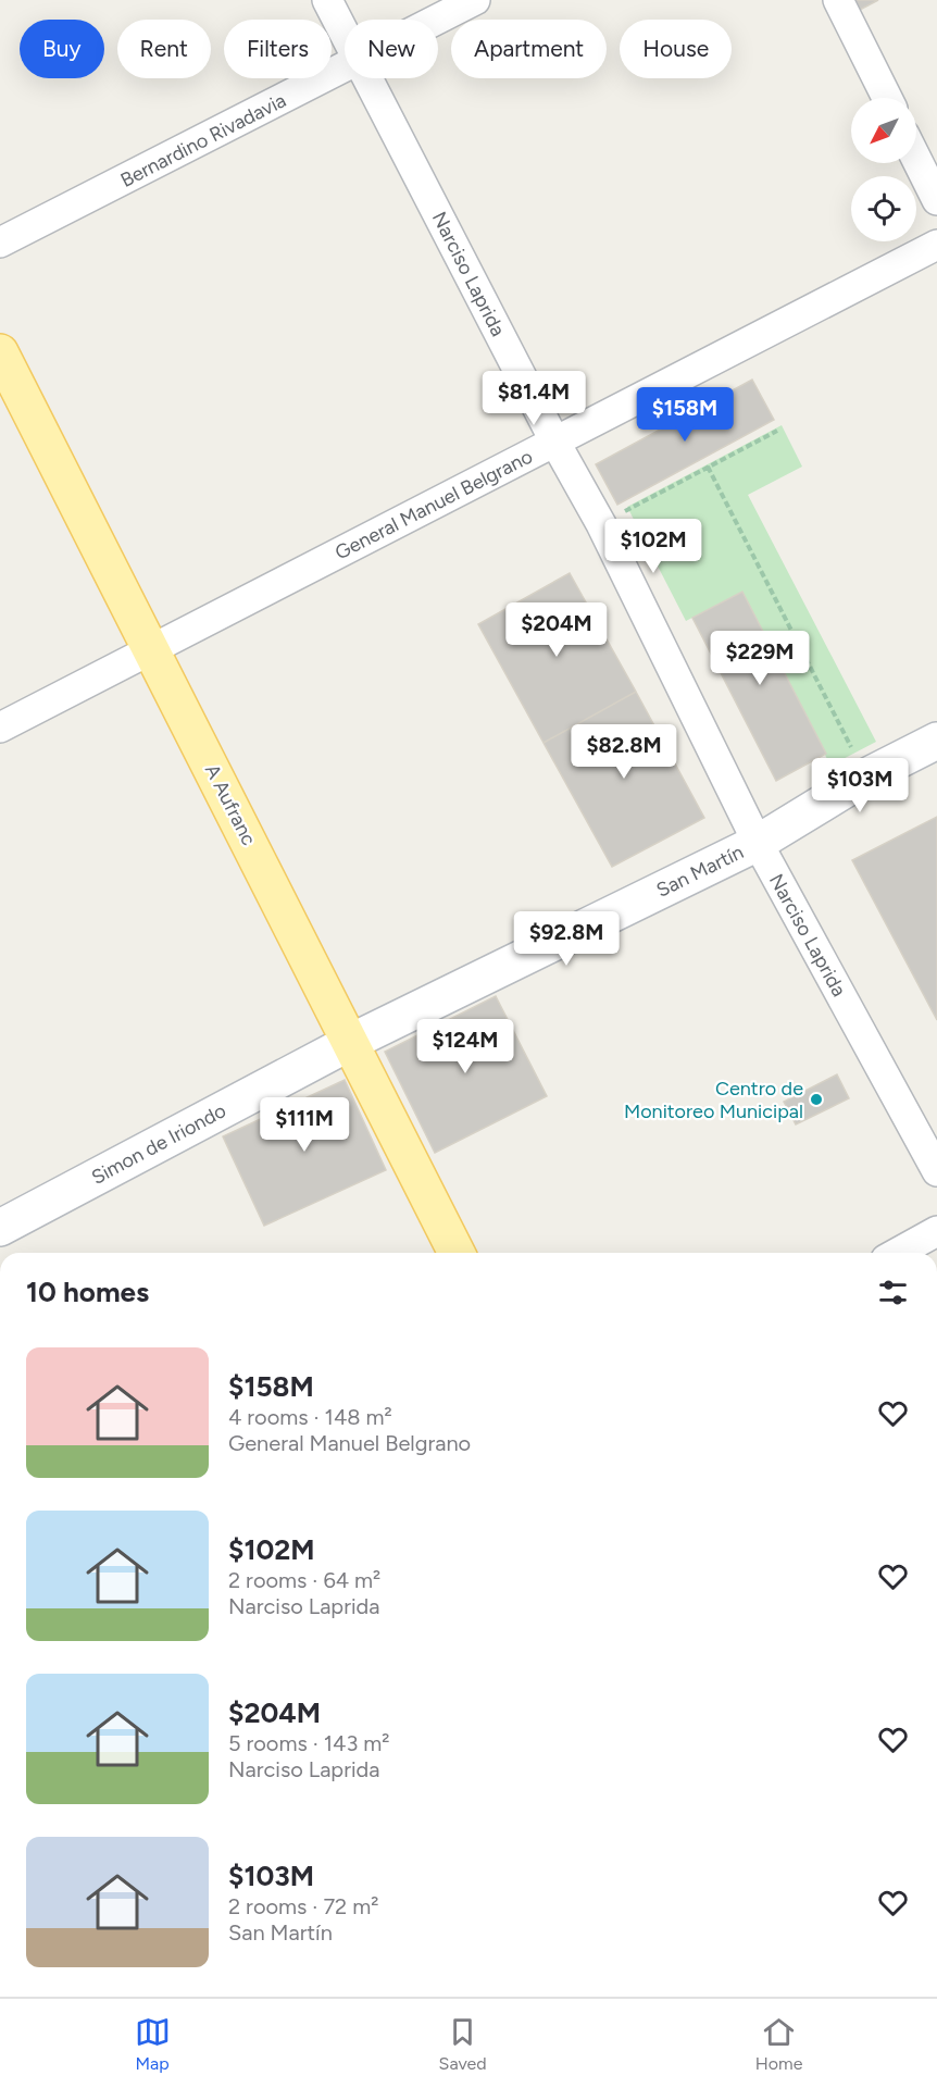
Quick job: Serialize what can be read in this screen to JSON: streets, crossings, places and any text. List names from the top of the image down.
{
  "streets": {
    "main road": ["A Aufranc", "San Martín", "Simon de Iriondo"],
    "street": ["Bernardino Rivadavia", "Narciso Laprida", "General Manuel Belgrano"]
  },
  "crossings": [
    ["Narciso Laprida", "General Manuel Belgrano"],
    ["Narciso Laprida", "San Martín"],
    ["General Manuel Belgrano", "A Aufranc"],
    ["A Aufranc", "San Martín"],
    ["A Aufranc", "Simon de Iriondo"],
    ["San Martín", "Simon de Iriondo"]
  ],
  "places": ["Centro de Monitoreo Municipal"],
  "north": "bottom left",
  "page": {
    "chip": [
      "Buy",
      "Rent",
      "Filters",
      "New",
      "Apartment",
      "House"
    ],
    "price": [
      "$81.4M",
      "$158M",
      "$102M",
      "$204M",
      "$229M",
      "$82.8M",
      "$103M",
      "$92.8M",
      "$124M",
      "$111M"
    ],
    "heading": "10 homes",
    "list": [
      {
        "name": "$158M",
        "note": "4 rooms · 148 m² · General Manuel Belgrano"
      },
      {
        "name": "$102M",
        "note": "2 rooms · 64 m² · Narciso Laprida"
      },
      {
        "name": "$204M",
        "note": "5 rooms · 143 m² · Narciso Laprida"
      },
      {
        "name": "$103M",
        "note": "2 rooms · 72 m² · San Martín"
      }
    ],
    "tabs": ["Map", "Saved", "Home"]
  }
}
